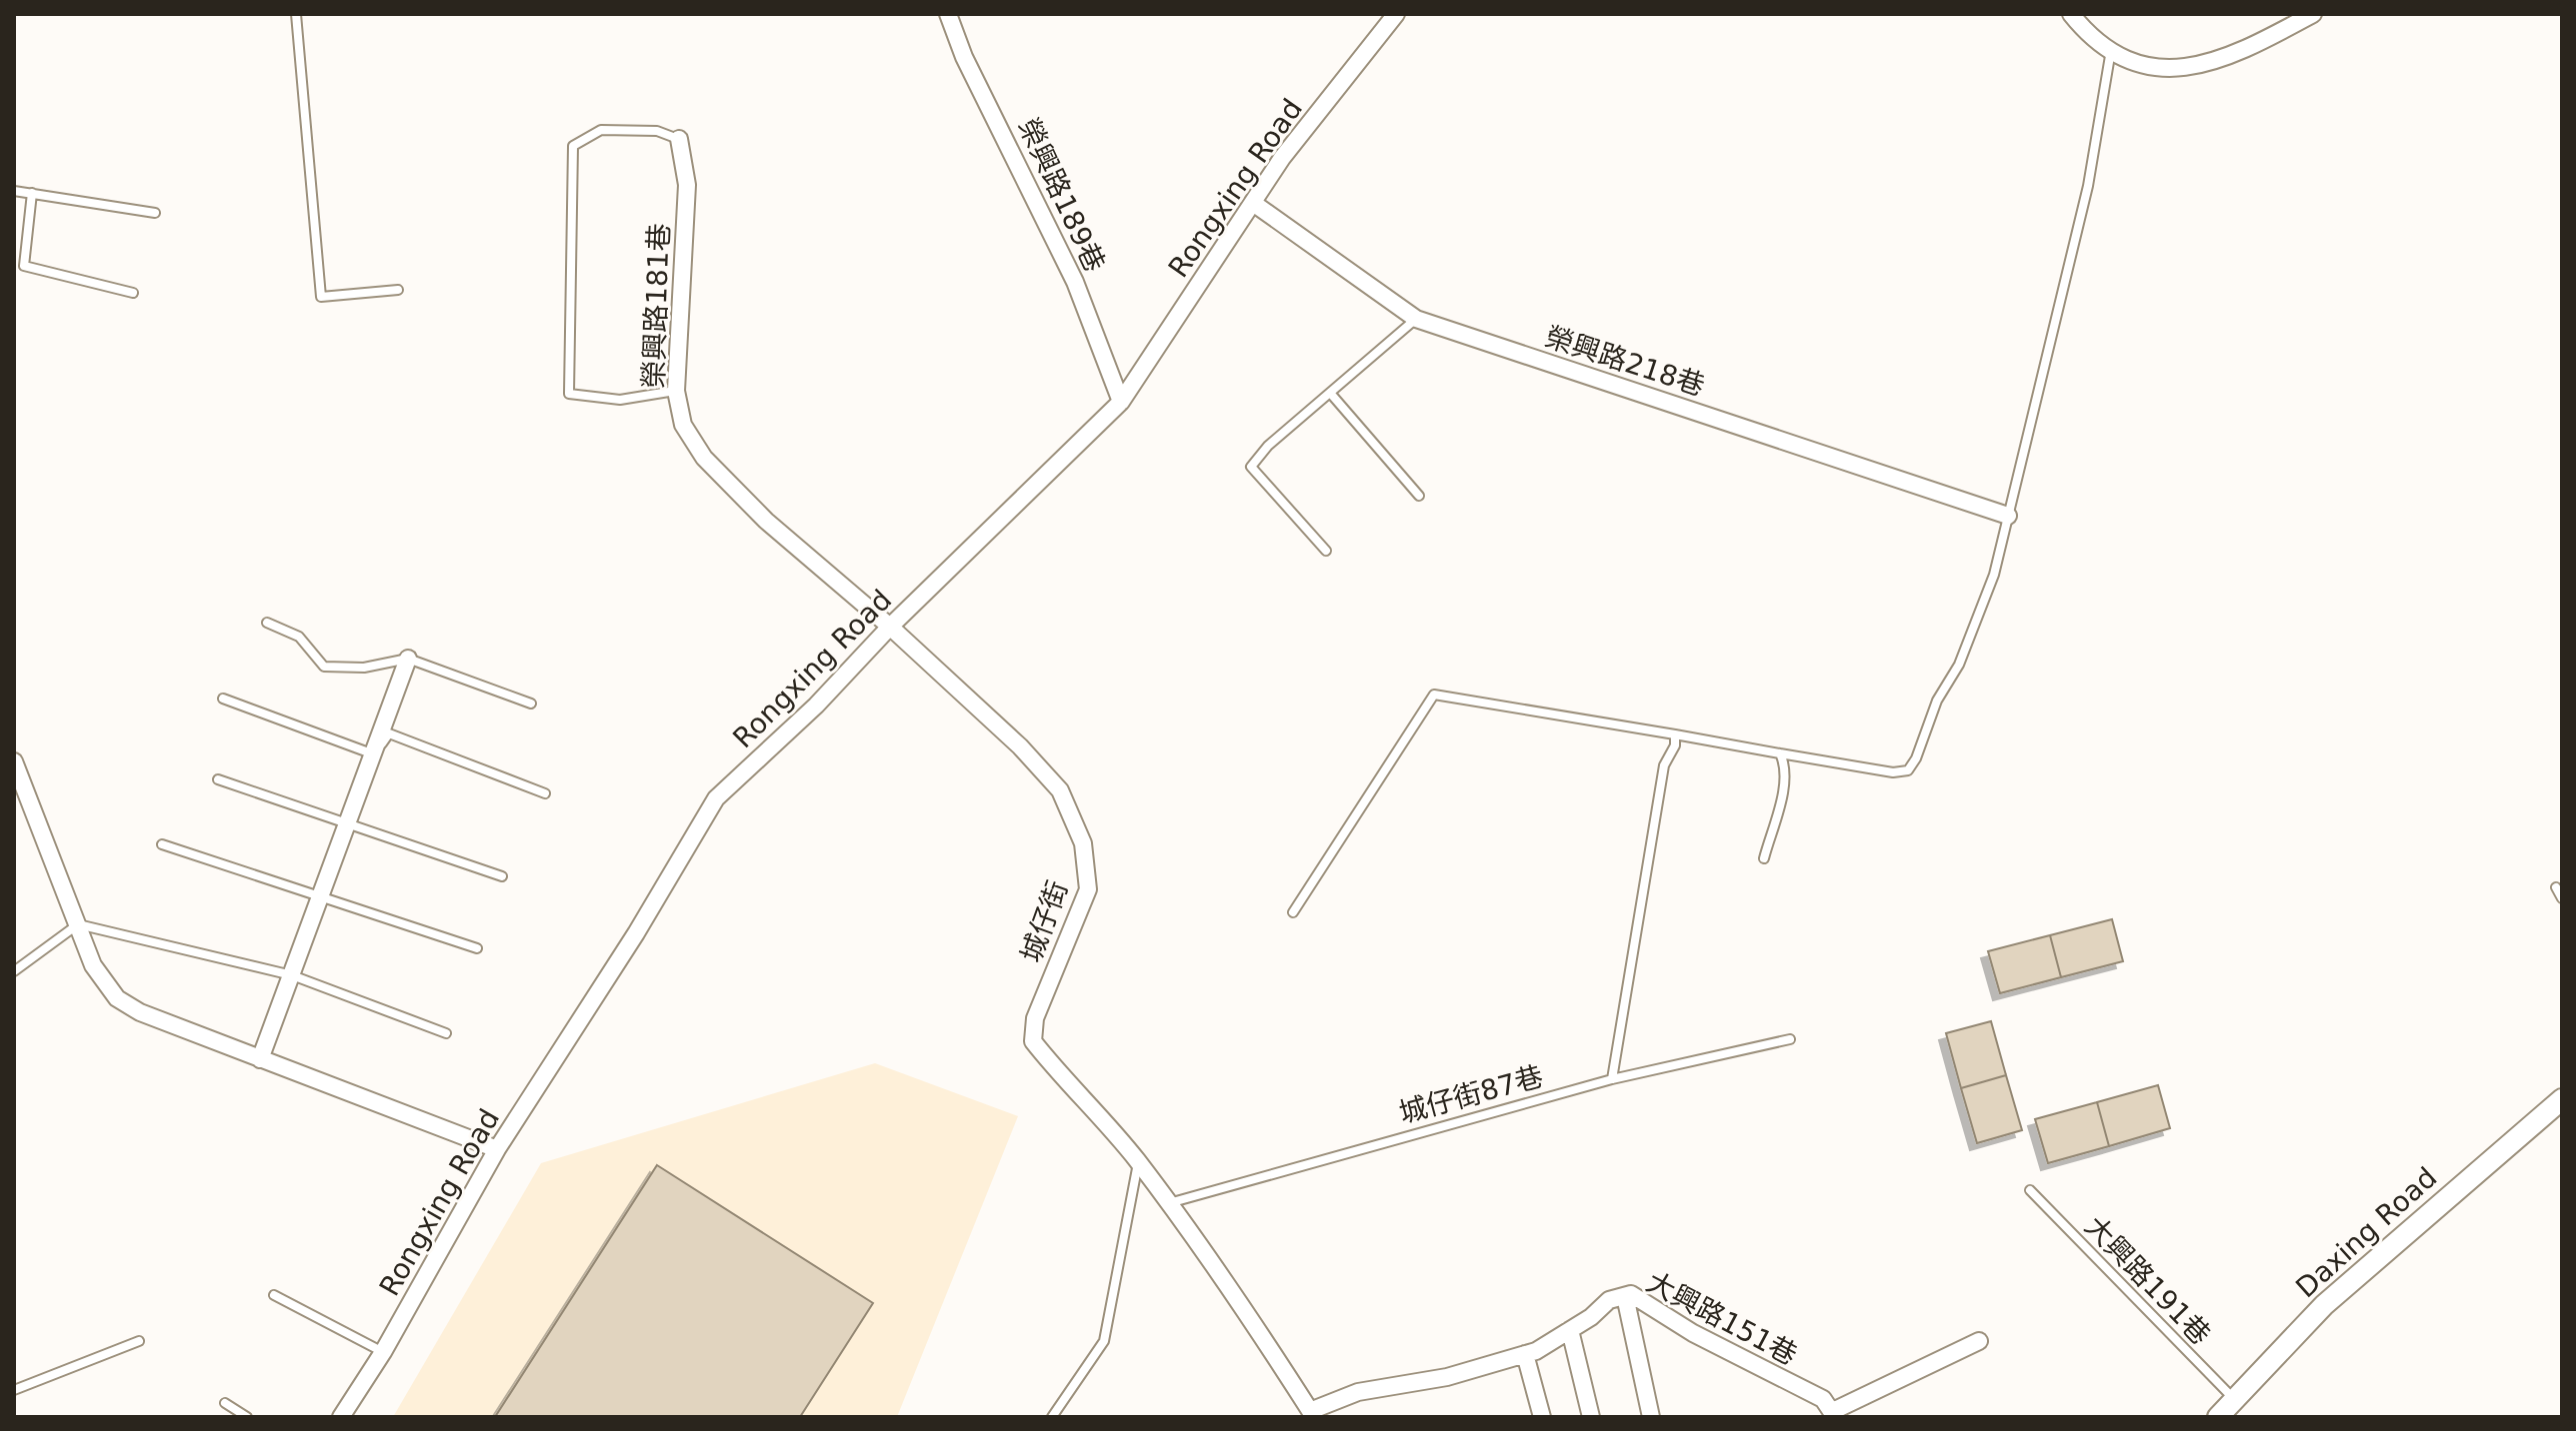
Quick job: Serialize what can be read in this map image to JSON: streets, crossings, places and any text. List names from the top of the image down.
{
  "streets": {
    "street": [
      "Rongxing Road",
      "榮興路189巷",
      "榮興路181巷",
      "榮興路218巷",
      "城仔街",
      "Daxing Road",
      "大興路151巷"
    ],
    "lane": ["城仔街87巷", "大興路191巷"]
  },
  "crossings": [
    ["Rongxing Road", "榮興路189巷"],
    ["Rongxing Road", "榮興路181巷"],
    ["Rongxing Road", "榮興路218巷"],
    ["Rongxing Road", "城仔街"],
    ["榮興路181巷", "城仔街"],
    ["Daxing Road", "大興路191巷"]
  ]
}
